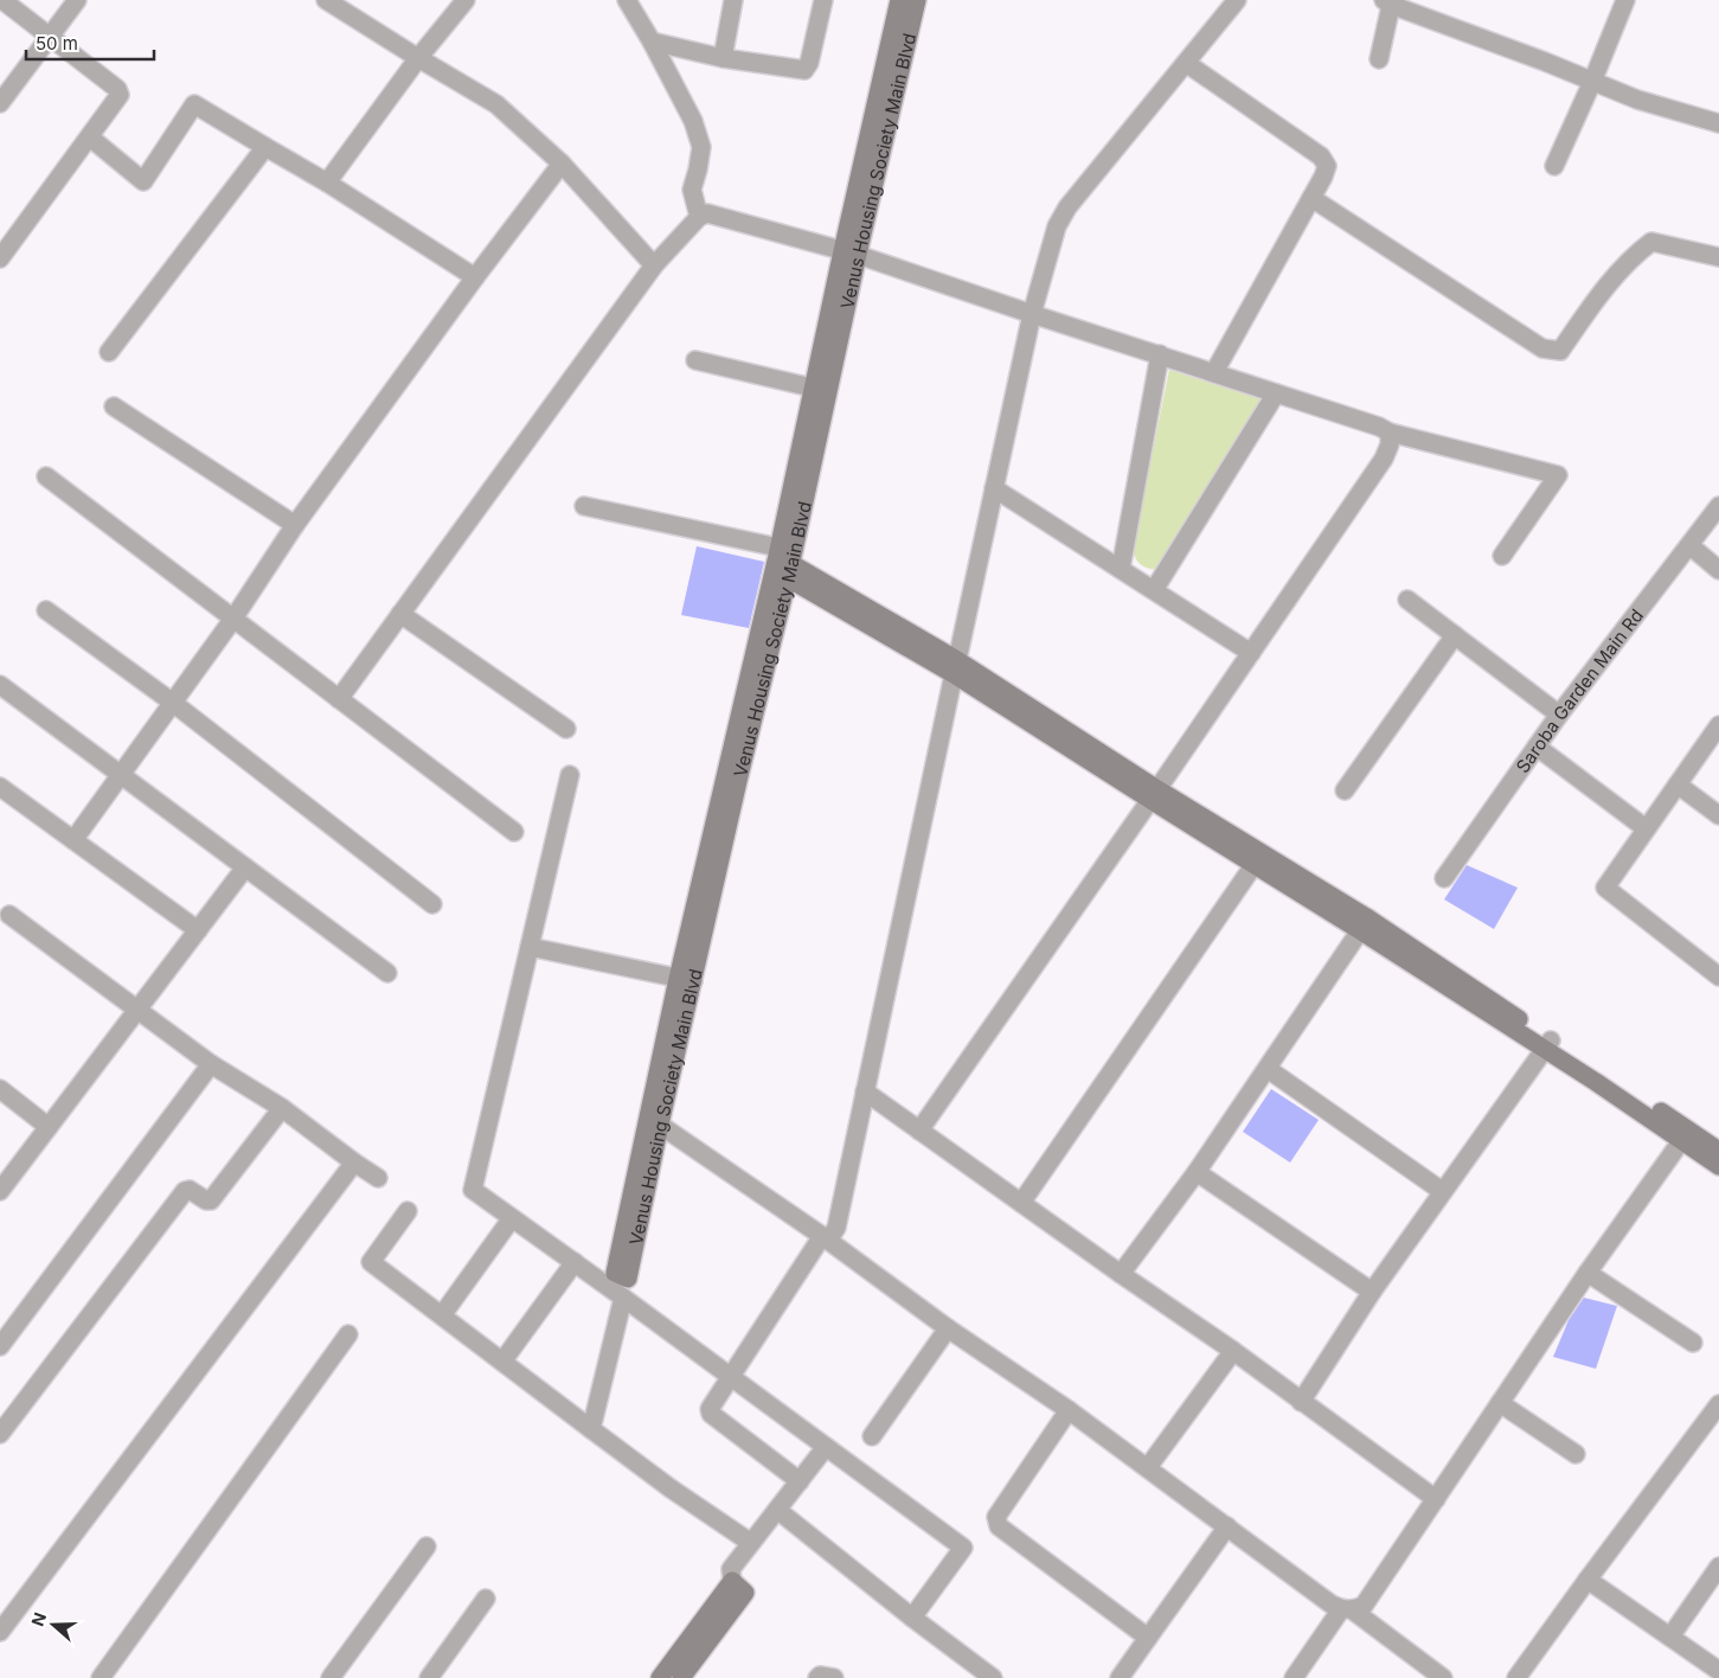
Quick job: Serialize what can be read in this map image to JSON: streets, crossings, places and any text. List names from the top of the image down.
{
  "streets": {
    "street": ["Venus Housing Society Main Blvd", "Saroba Garden Main Rd"]
  },
  "scale_bar": "50 m",
  "north": "left"
}
